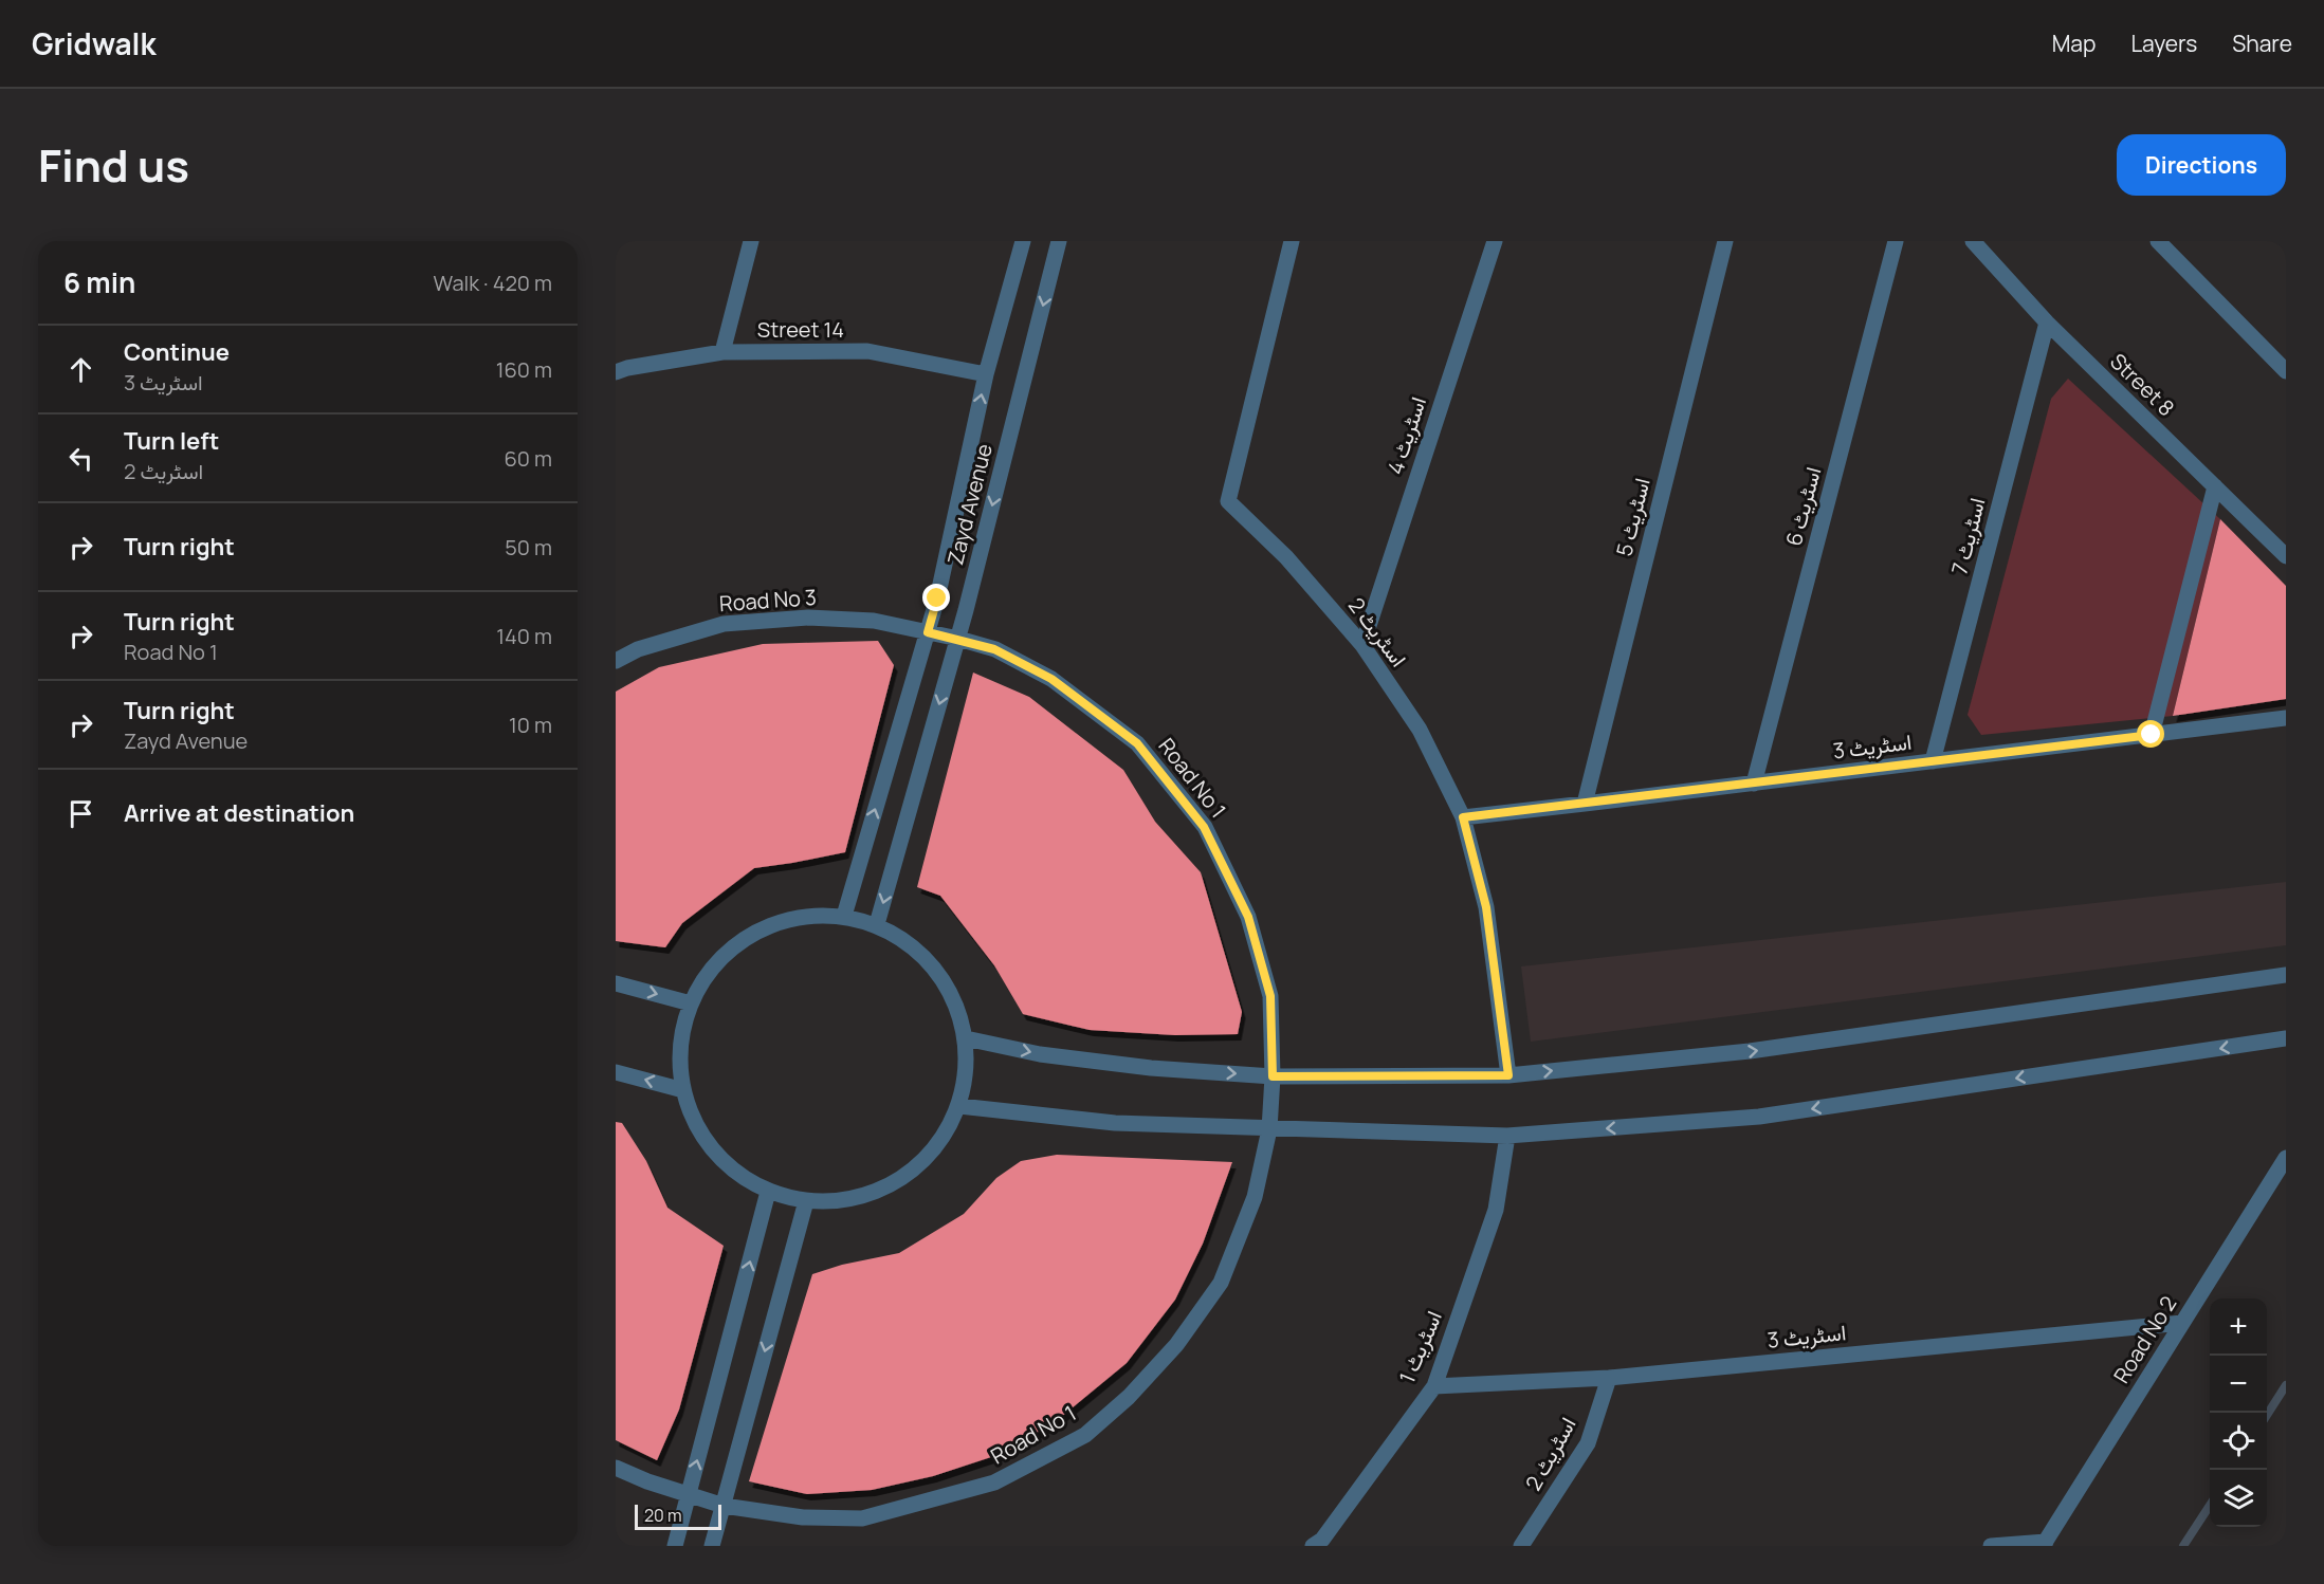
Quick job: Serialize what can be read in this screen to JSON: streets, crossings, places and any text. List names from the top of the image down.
{
  "streets": {
    "street": [
      "Street 14",
      "Street 8",
      "اسٹریٹ 4",
      "Zayd Avenue",
      "اسٹریٹ 6",
      "اسٹریٹ 5",
      "اسٹریٹ 7",
      "Road No 3",
      "اسٹریٹ 2",
      "اسٹریٹ 3",
      "Road No 1",
      "Road No 2",
      "اسٹریٹ 1"
    ]
  },
  "crossings": [
    ["Street 14", "Zayd Avenue"],
    ["Street 8", "اسٹریٹ 7"],
    ["اسٹریٹ 4", "اسٹریٹ 2"],
    ["Zayd Avenue", "Road No 3"],
    ["Zayd Avenue", "Road No 1"],
    ["اسٹریٹ 6", "اسٹریٹ 3"],
    ["اسٹریٹ 5", "اسٹریٹ 3"],
    ["اسٹریٹ 7", "اسٹریٹ 3"],
    ["Road No 3", "Road No 1"],
    ["اسٹریٹ 2", "اسٹریٹ 3"],
    ["اسٹریٹ 3", "Road No 2"],
    ["اسٹریٹ 3", "اسٹریٹ 1"]
  ],
  "scale_bar": "20 m",
  "page": {
    "header": "Gridwalk",
    "nav": ["Map", "Layers", "Share"],
    "title": "Find us",
    "buttons": "Directions",
    "heading": ["6 min", "Walk · 420 m"],
    "list": [
      ["Continue", "اسٹریٹ 3", "160 m"],
      ["Turn left", "اسٹریٹ 2", "60 m"],
      ["Turn right", "50 m"],
      ["Turn right", "Road No 1", "140 m"],
      ["Turn right", "Zayd Avenue", "10 m"],
      "Arrive at destination"
    ],
    "map_buttons": ["+", "−"],
    "scale": "20 m"
  }
}
